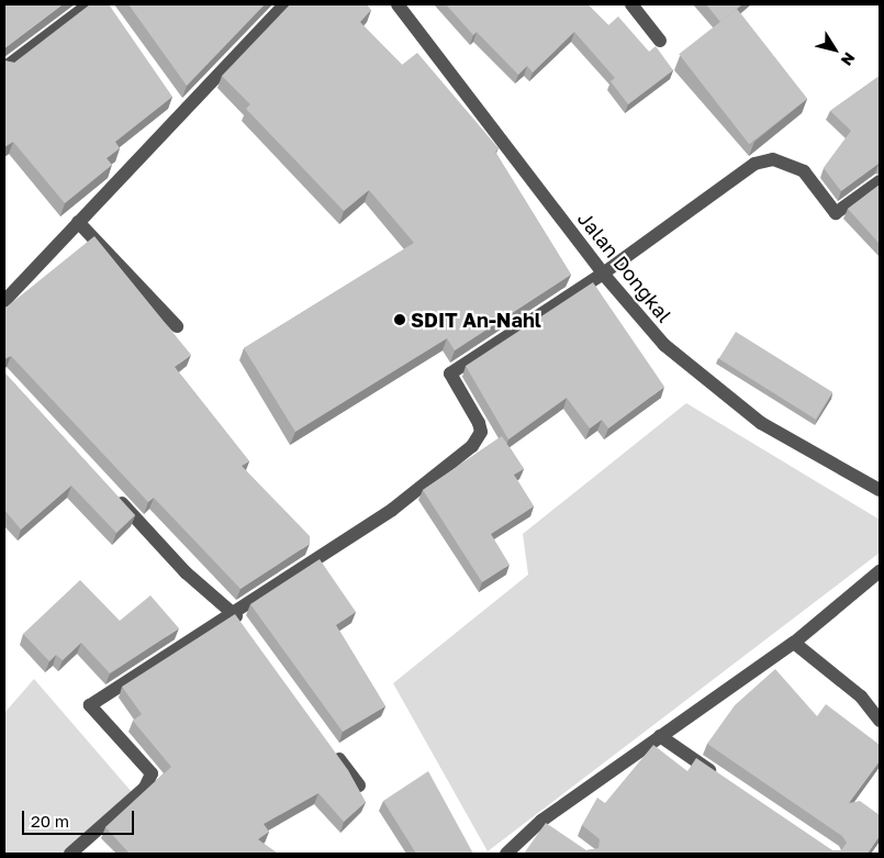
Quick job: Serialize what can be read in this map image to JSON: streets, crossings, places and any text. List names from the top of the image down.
{
  "streets": {
    "street": ["Jalan Dongkal"]
  },
  "places": ["SDIT An-Nahl"],
  "scale_bar": "20 m",
  "north": "bottom right"
}
